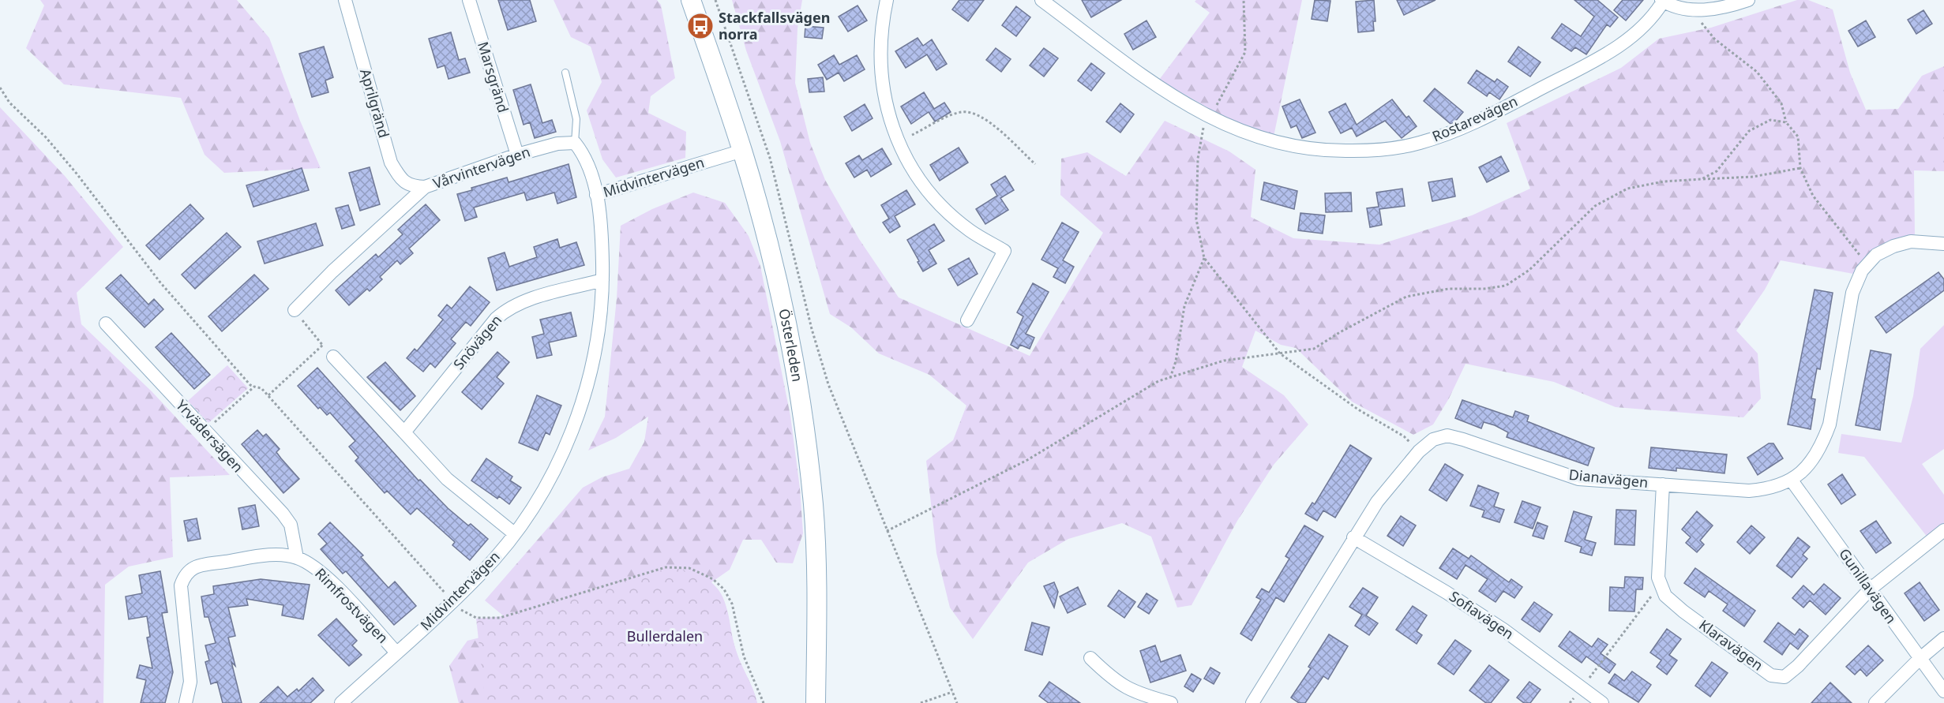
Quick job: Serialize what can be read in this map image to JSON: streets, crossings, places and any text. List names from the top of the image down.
{
  "streets": {
    "main road": ["Österleden"],
    "street": [
      "Marsgränd",
      "Aprilgränd",
      "Rostarevägen",
      "Vårvintervägen",
      "Midvintervägen",
      "Snövägen",
      "Yrvädersägen",
      "Dianavägen",
      "Gunillavägen",
      "Rimfrostvägen",
      "Sofiavägen",
      "Klaravägen"
    ]
  },
  "crossings": [
    ["Marsgränd", "Vårvintervägen"],
    ["Aprilgränd", "Vårvintervägen"],
    ["Midvintervägen", "Snövägen"],
    ["Midvintervägen", "Österleden"],
    ["Midvintervägen", "Rimfrostvägen"],
    ["Yrvädersägen", "Rimfrostvägen"],
    ["Dianavägen", "Gunillavägen"],
    ["Dianavägen", "Sofiavägen"],
    ["Gunillavägen", "Klaravägen"]
  ],
  "parks": ["Bullerdalen"],
  "places": {
    "bus stop": ["Stackfallsvägen norra"]
  }
}
